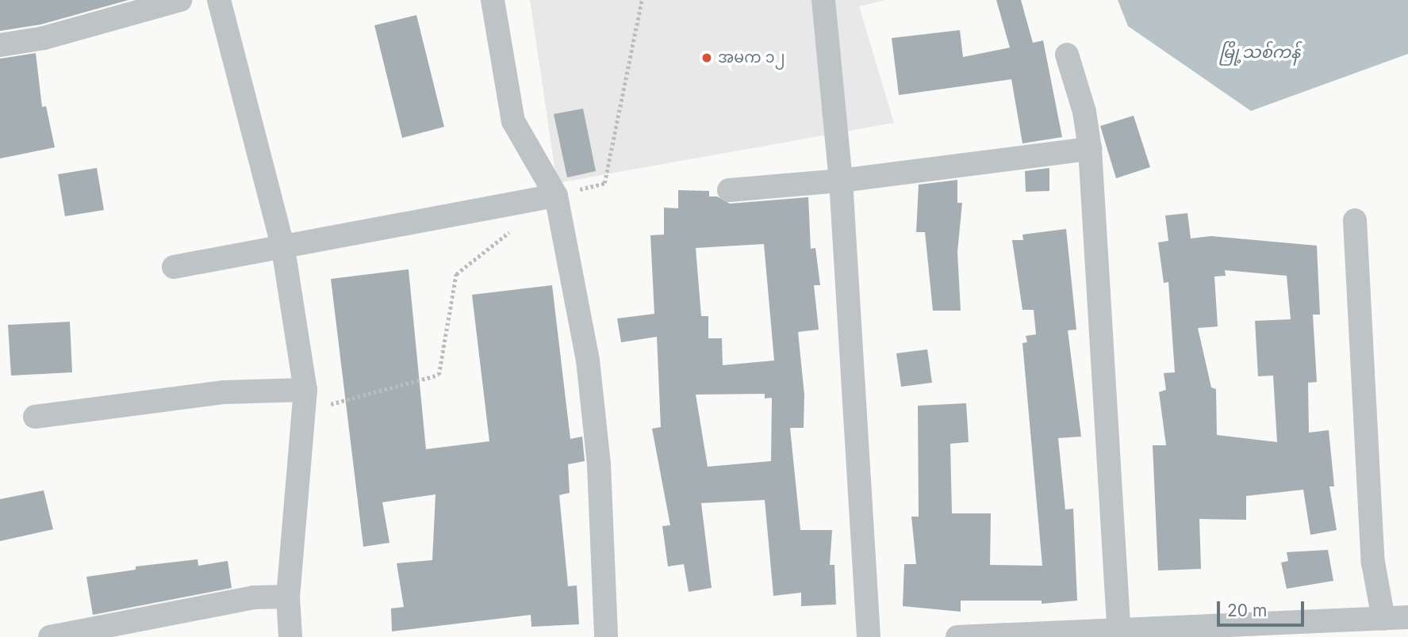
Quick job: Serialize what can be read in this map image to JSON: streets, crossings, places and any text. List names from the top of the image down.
{
  "water": ["မြို့သစ်ကန်"],
  "places": ["အမက ၁၂"],
  "scale_bar": "20 m"
}
